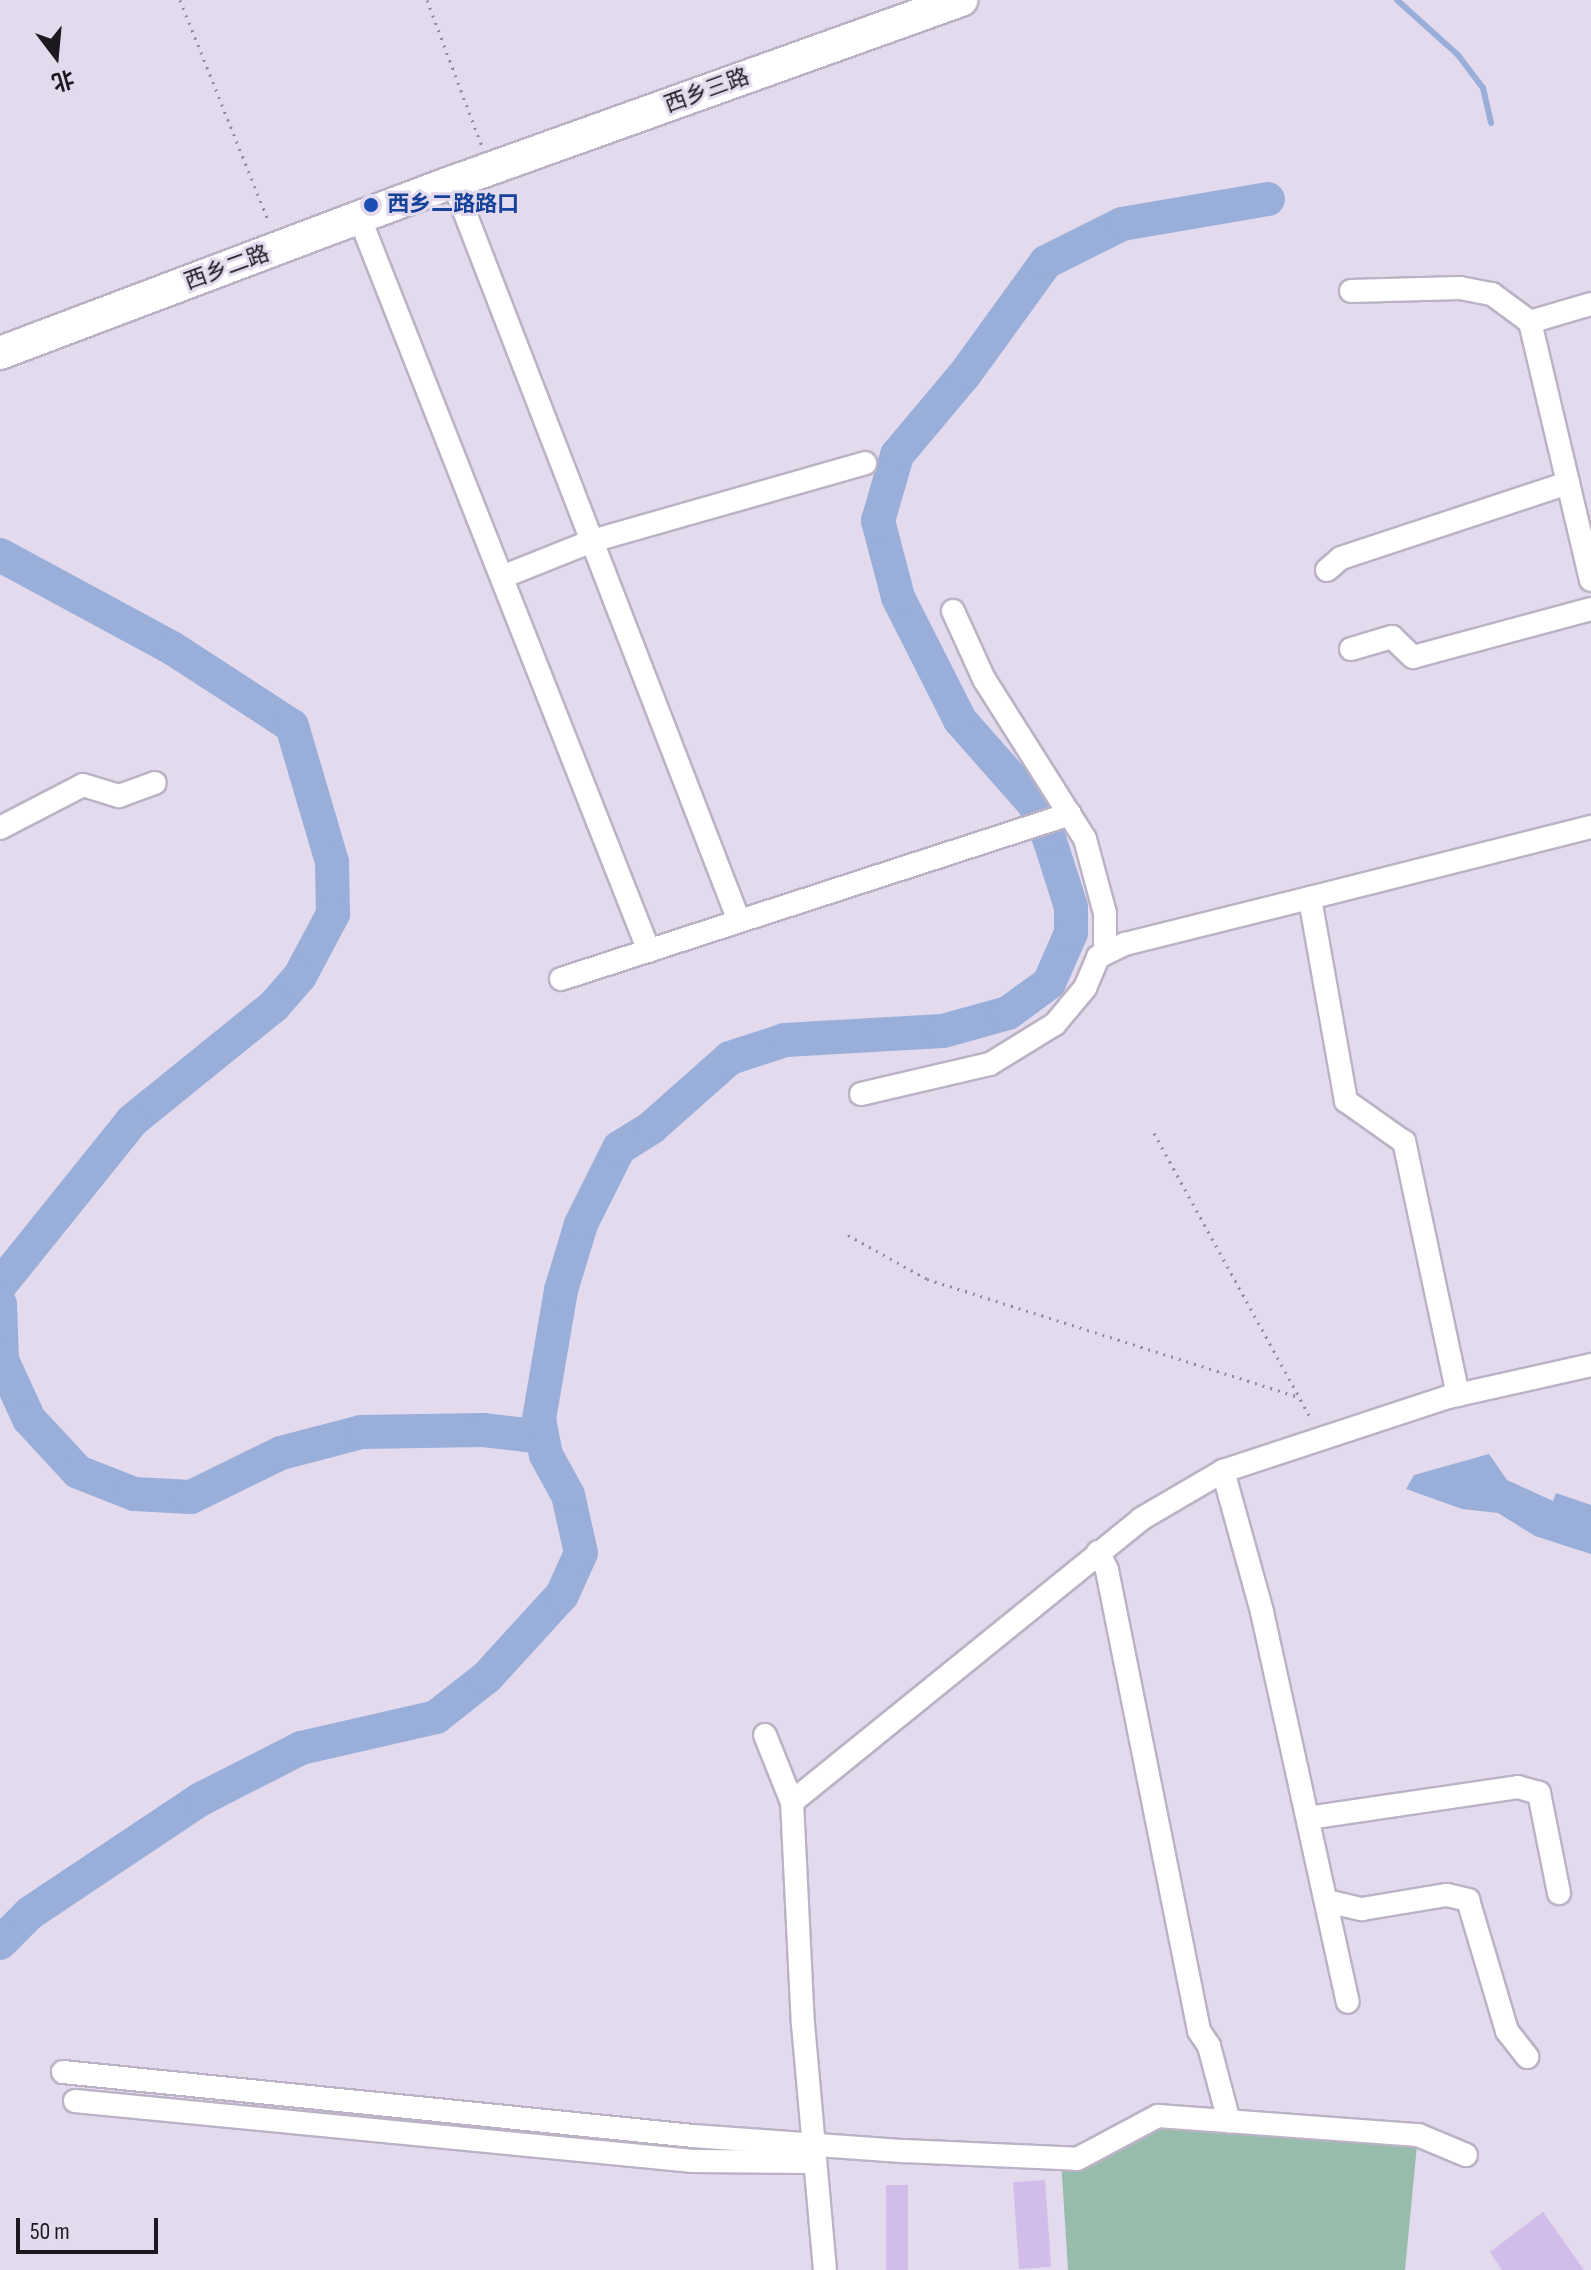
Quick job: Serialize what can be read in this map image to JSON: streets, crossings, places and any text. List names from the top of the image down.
{
  "streets": {
    "street": ["西乡三路", "西乡二路"]
  },
  "crossings": [
    ["西乡三路", "西乡二路"]
  ],
  "places": ["西乡二路路口"],
  "scale_bar": "50 m",
  "north": "bottom"
}
